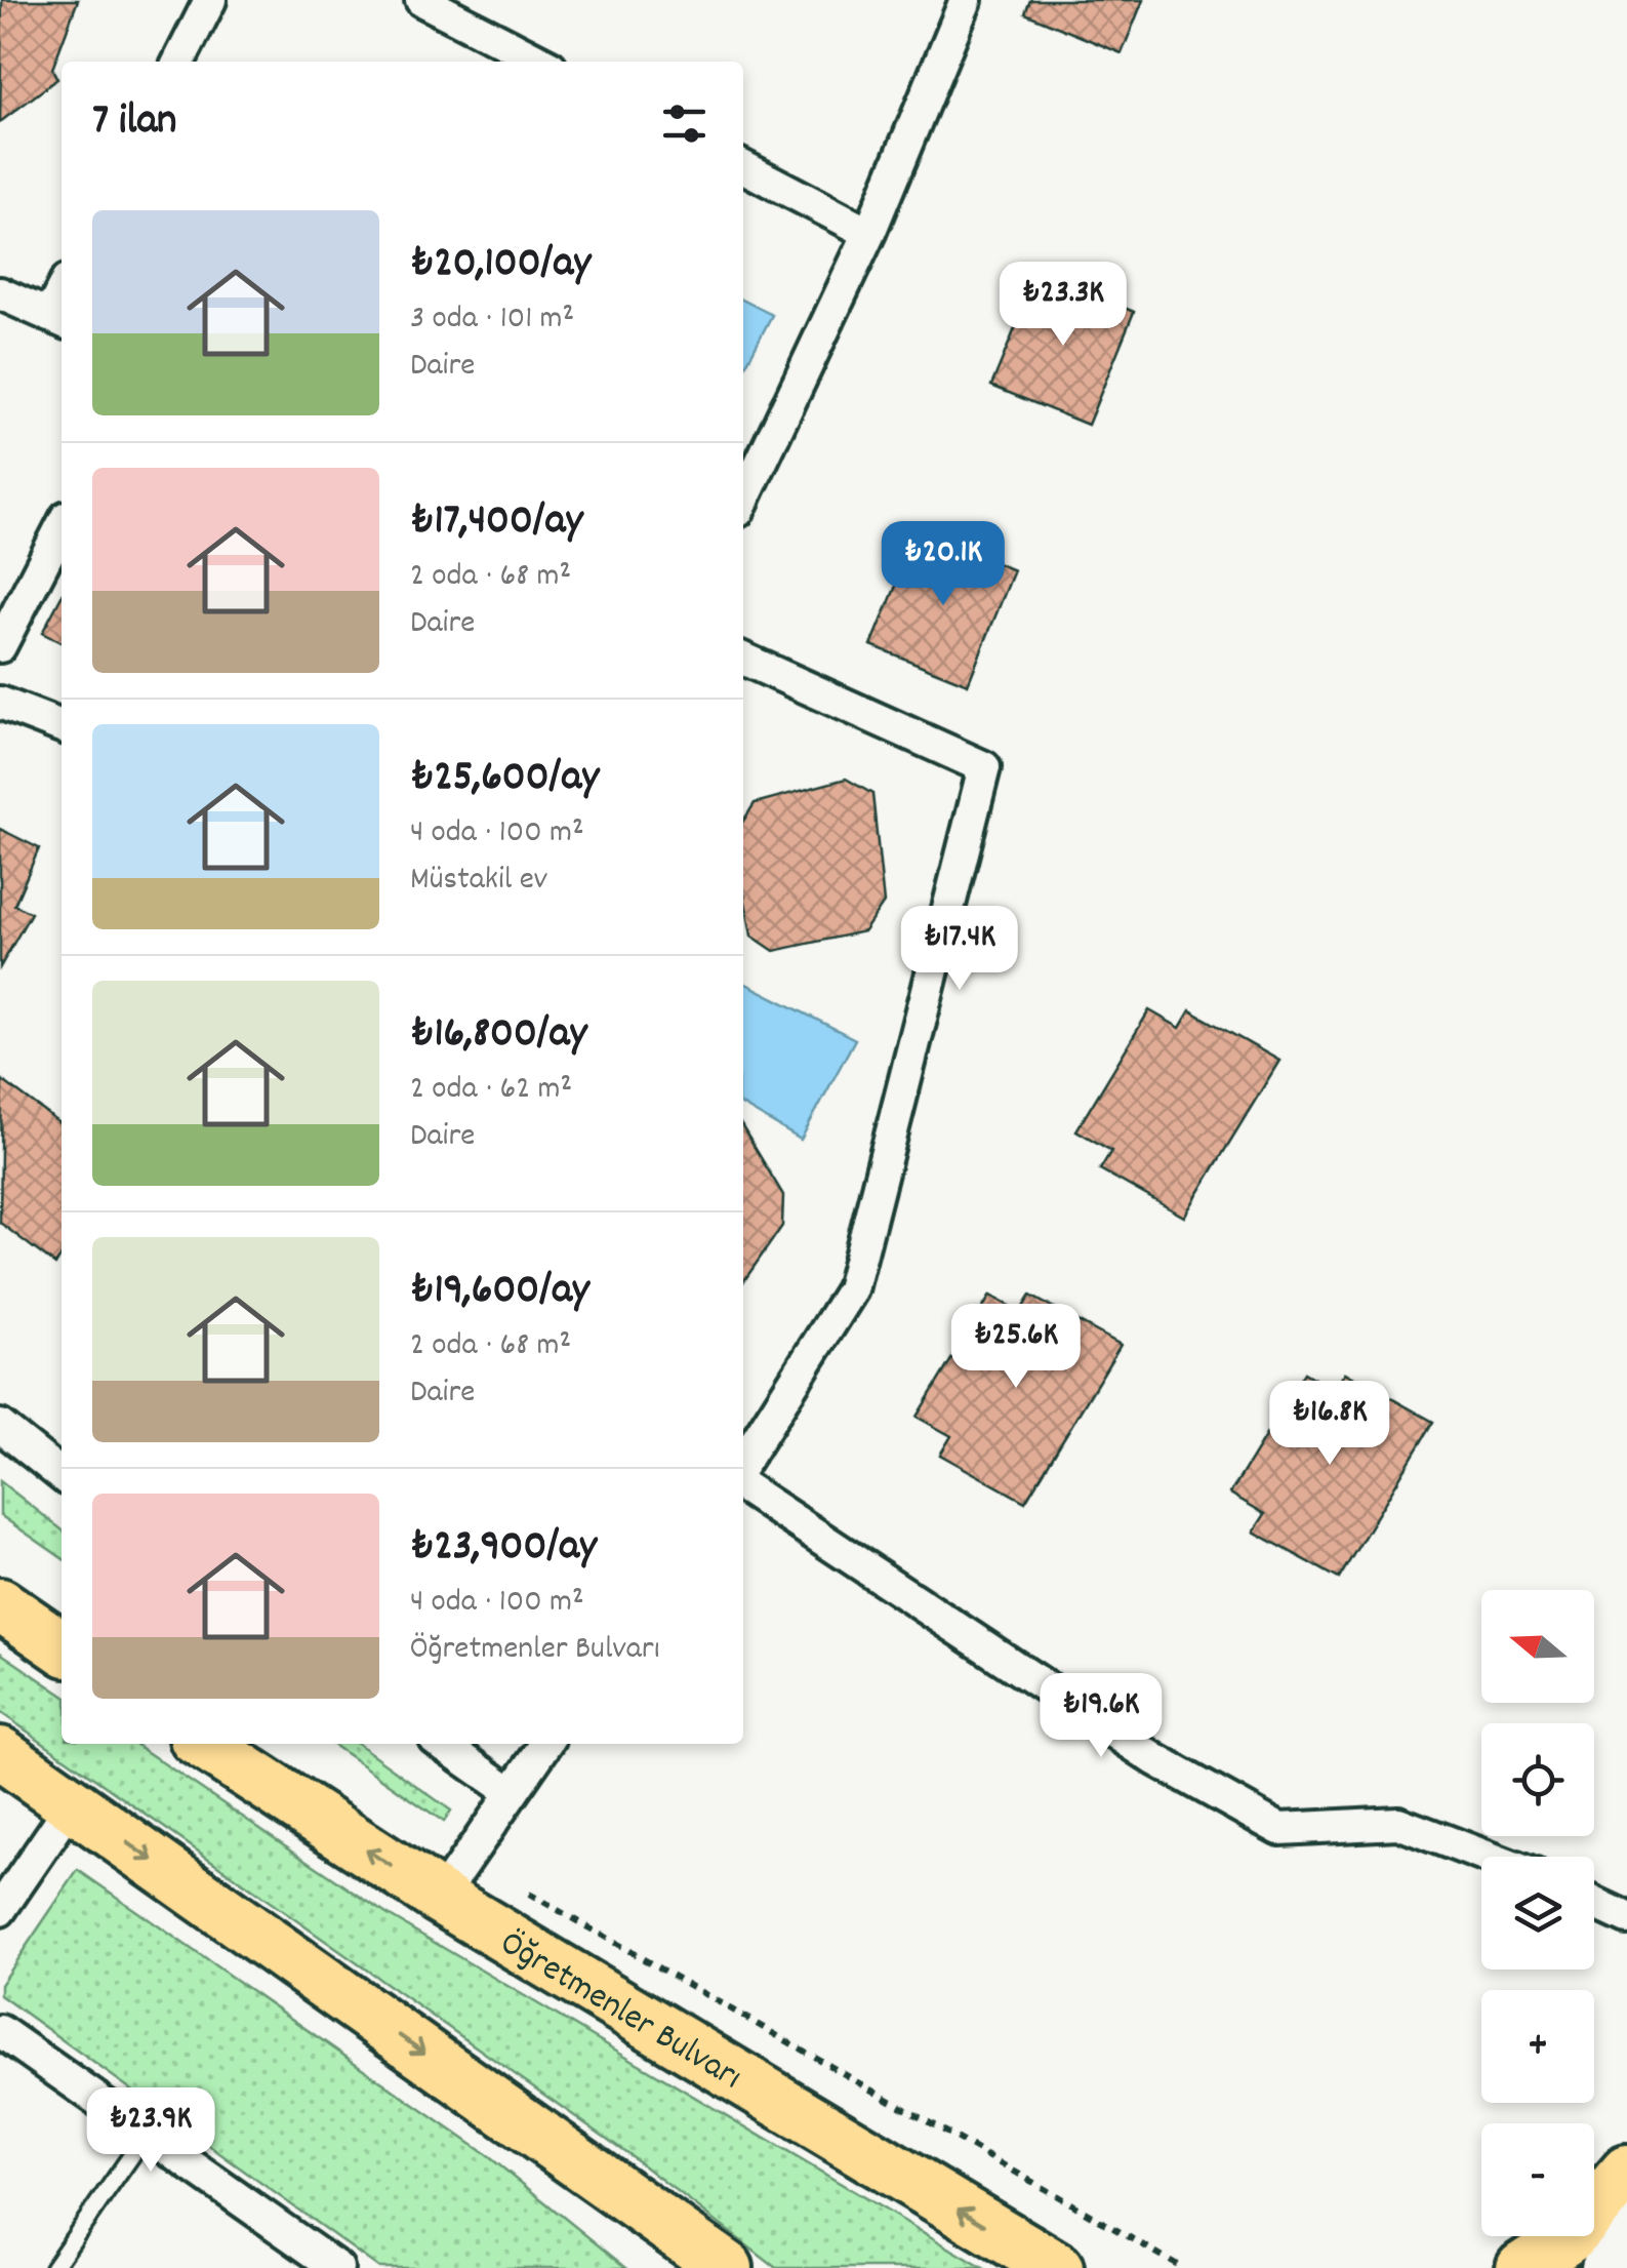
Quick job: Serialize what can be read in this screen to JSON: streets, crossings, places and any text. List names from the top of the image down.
{
  "streets": {
    "main road": ["Öğretmenler Bulvarı"]
  },
  "north": "left",
  "page": {
    "heading": "7 ilan",
    "list": [
      {
        "name": "₺20,100/ay",
        "note": "3 oda · 101 m² · Daire"
      },
      {
        "name": "₺17,400/ay",
        "note": "2 oda · 68 m² · Daire"
      },
      {
        "name": "₺25,600/ay",
        "note": "4 oda · 100 m² · Müstakil ev"
      },
      {
        "name": "₺16,800/ay",
        "note": "2 oda · 62 m² · Daire"
      },
      {
        "name": "₺19,600/ay",
        "note": "2 oda · 68 m² · Daire"
      },
      {
        "name": "₺23,900/ay",
        "note": "4 oda · 100 m² · Öğretmenler Bulvarı"
      }
    ],
    "price": [
      "₺23.3K",
      "₺20.1K",
      "₺17.4K",
      "₺25.6K",
      "₺16.8K",
      "₺19.6K",
      "₺23.9K"
    ],
    "map_buttons": ["+", "−"]
  }
}
